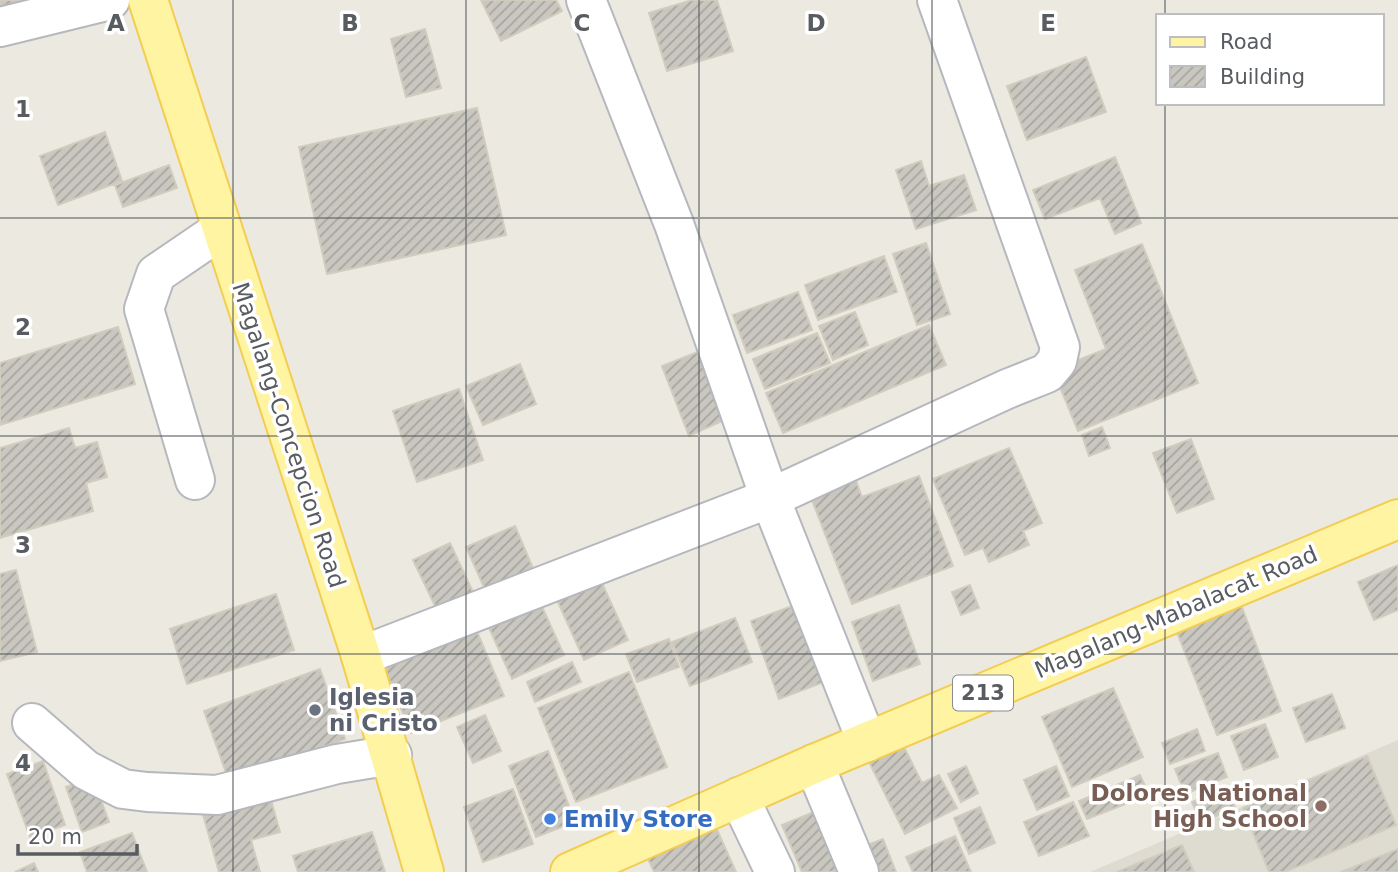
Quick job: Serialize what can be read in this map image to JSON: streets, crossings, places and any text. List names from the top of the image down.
{
  "streets": {
    "main road": ["Magalang-Concepcion Road", "Magalang-Mabalacat Road", "213"]
  },
  "places": ["Iglesia ni Cristo", "Dolores National High School", "Emily Store"],
  "legend": ["Road", "Building"],
  "scale_bar": "20 m",
  "grid": {
    "columns": [
      "A",
      "B",
      "C",
      "D",
      "E"
    ],
    "rows": [
      "1",
      "2",
      "3",
      "4"
    ]
  }
}
